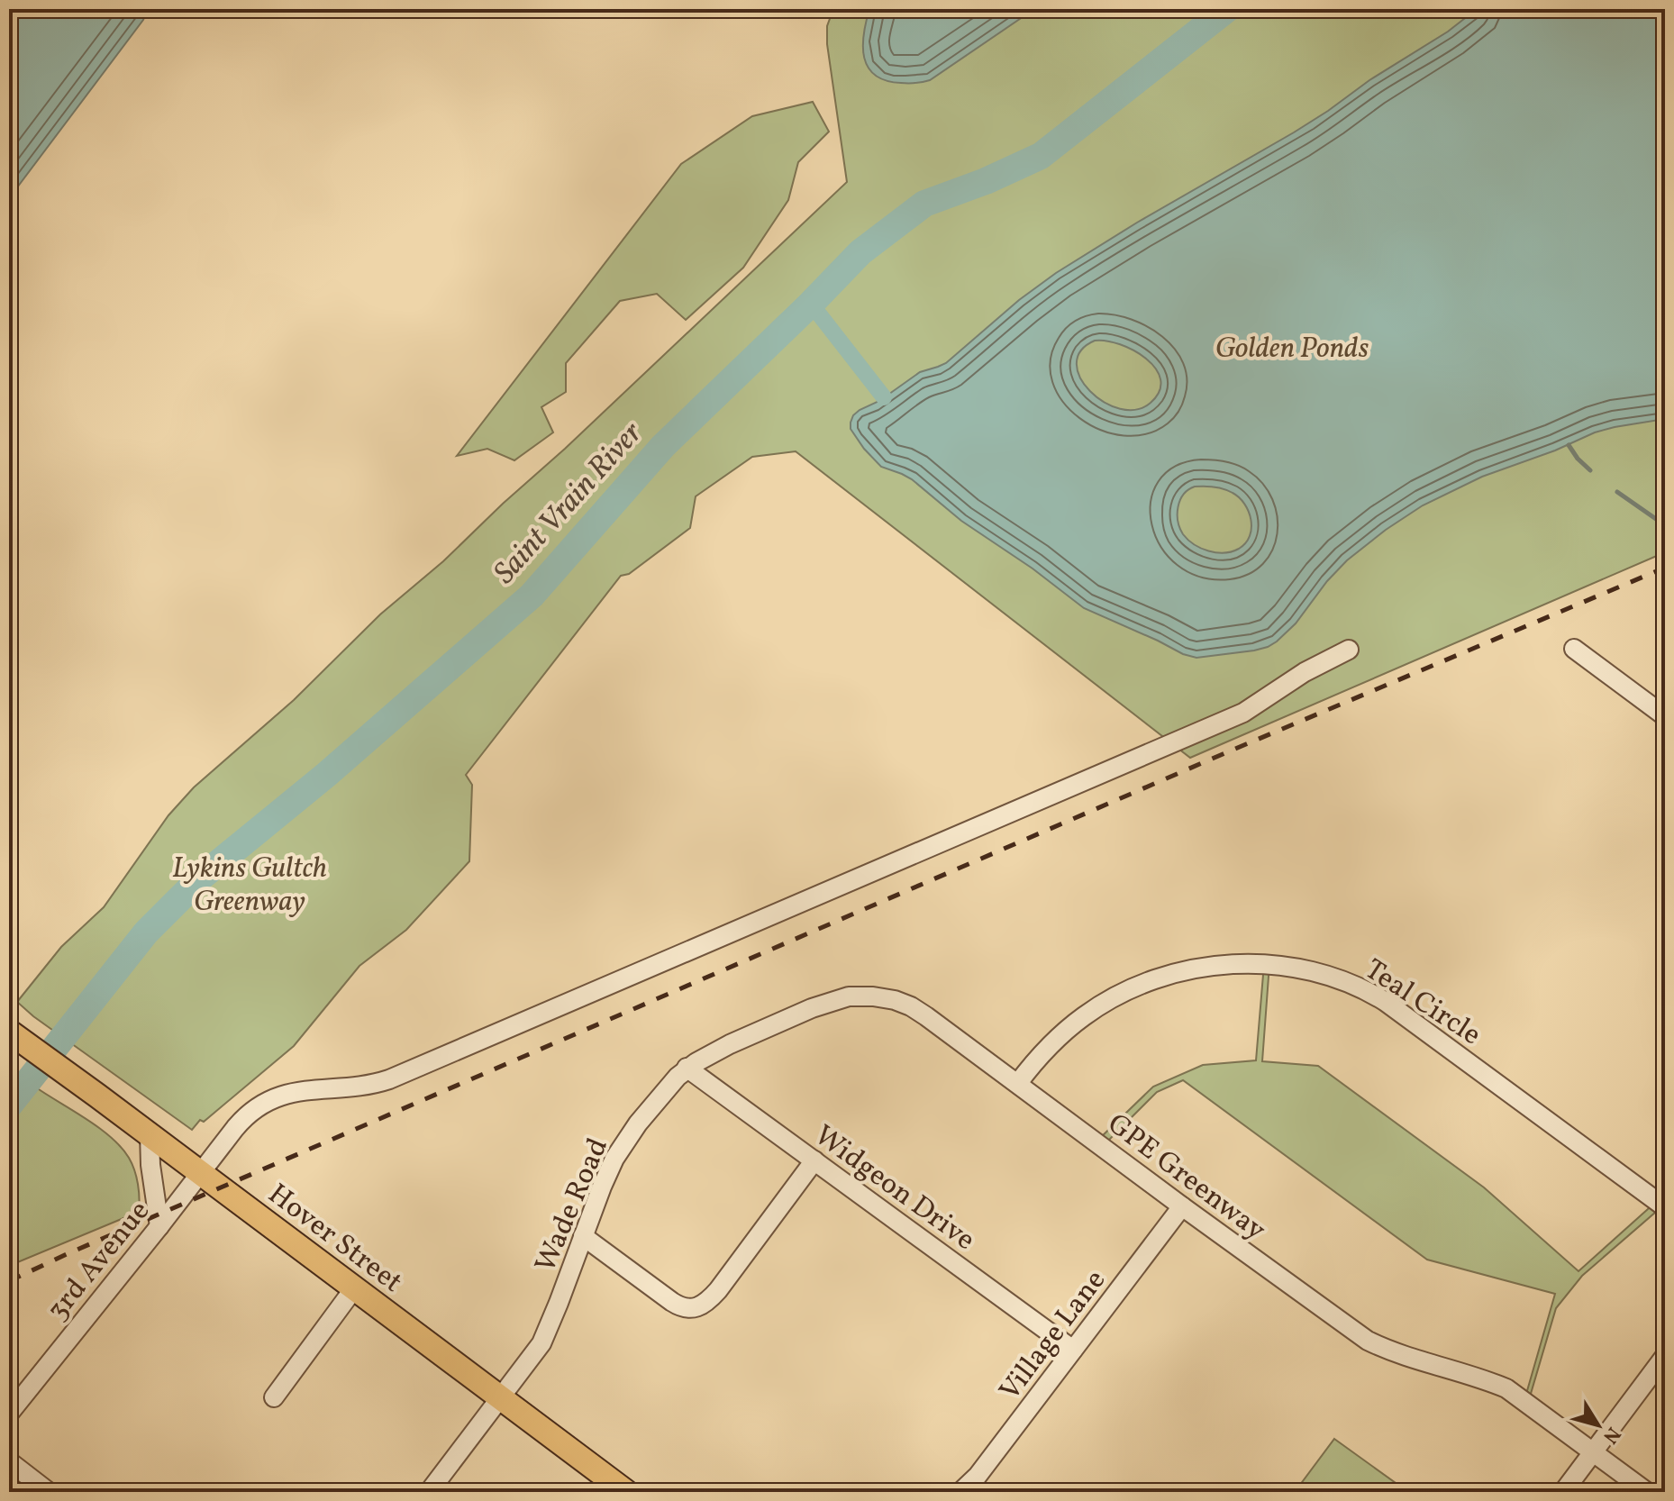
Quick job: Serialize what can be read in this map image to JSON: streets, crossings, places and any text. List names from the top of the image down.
{
  "streets": {
    "main road": ["Hover Street"],
    "street": [
      "Teal Circle",
      "GPE Greenway",
      "Widgeon Drive",
      "Wade Road",
      "3rd Avenue",
      "Village Lane"
    ]
  },
  "crossings": [
    ["Teal Circle", "GPE Greenway"],
    ["GPE Greenway", "Widgeon Drive"],
    ["GPE Greenway", "Wade Road"],
    ["GPE Greenway", "Village Lane"],
    ["Widgeon Drive", "Wade Road"],
    ["Widgeon Drive", "Village Lane"],
    ["Wade Road", "Hover Street"],
    ["Hover Street", "3rd Avenue"]
  ],
  "water": ["Saint Vrain River"],
  "parks": ["Golden Ponds", "Lykins Gultch Greenway"],
  "north": "bottom right"
}
